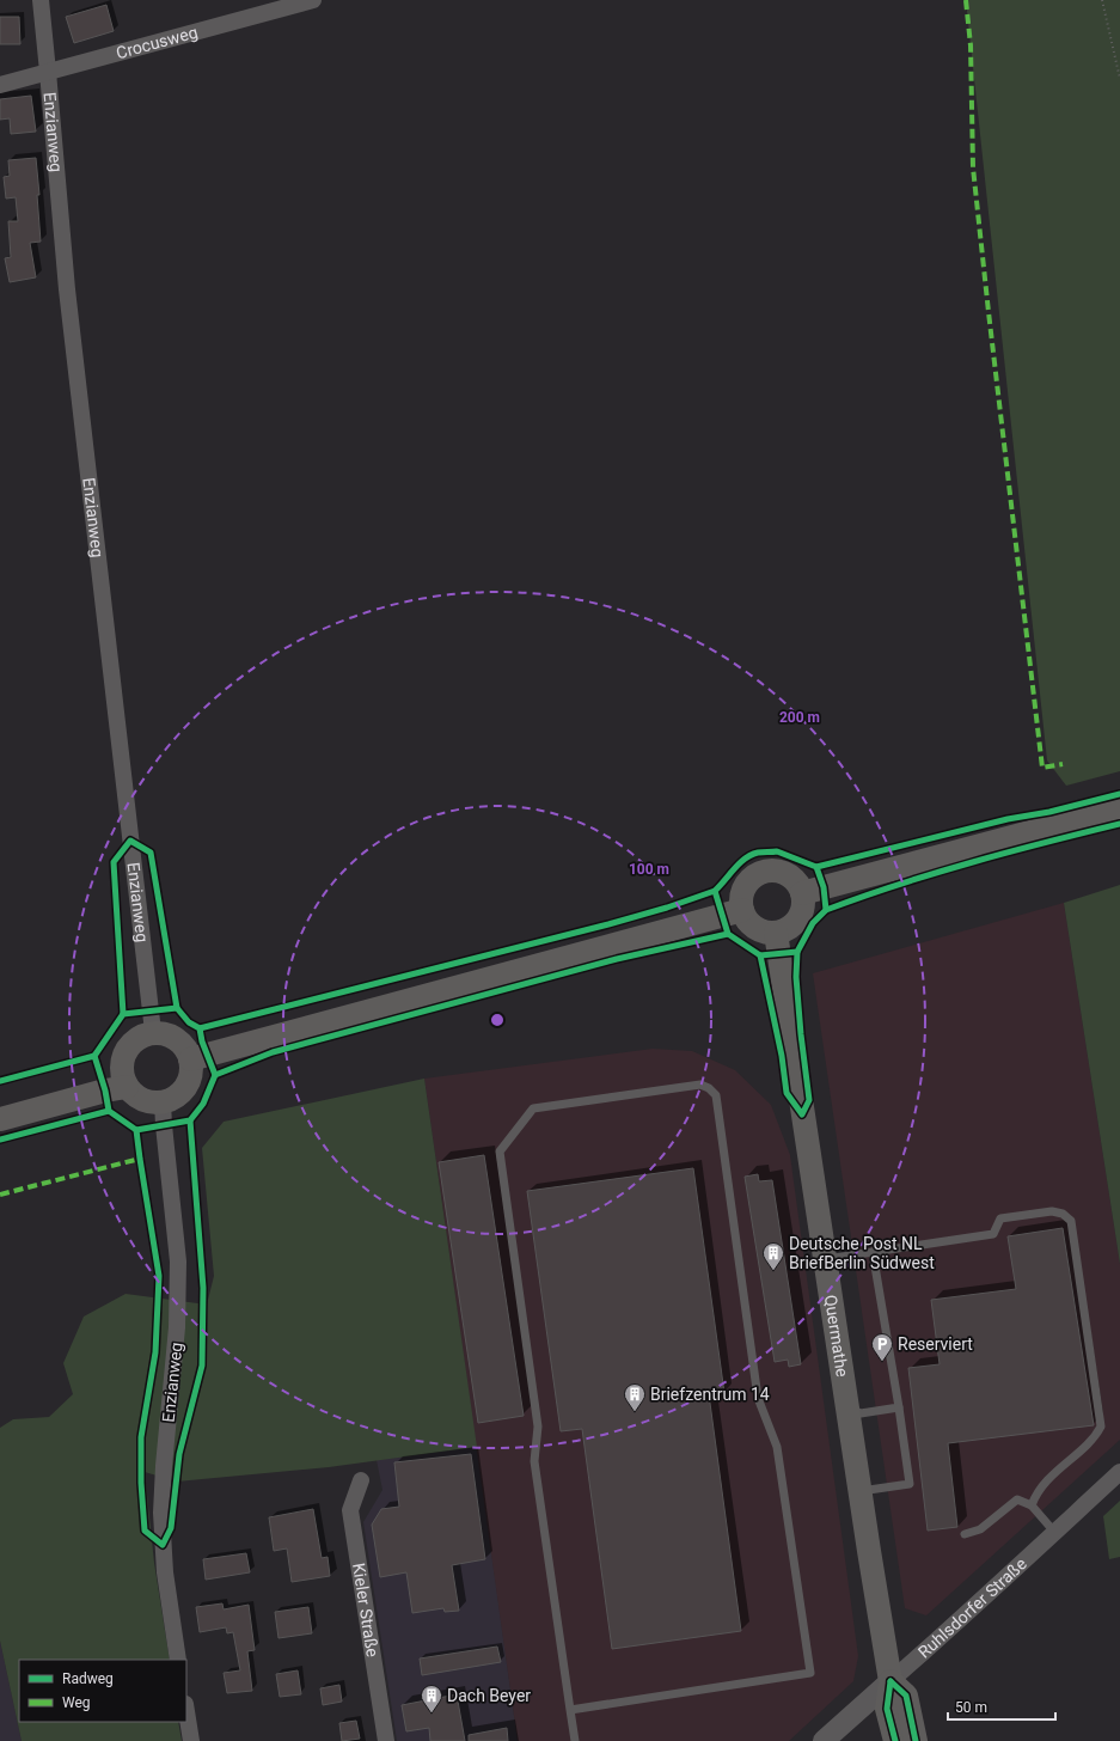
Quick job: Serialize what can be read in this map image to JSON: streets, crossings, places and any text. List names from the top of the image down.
{
  "streets": {
    "main road": ["Quermathe"],
    "street": [
      "Crocusweg",
      "Enzianweg",
      "Ruhlsdorfer Straße",
      "Kieler Straße"
    ]
  },
  "crossings": [
    ["Crocusweg", "Enzianweg"],
    ["Quermathe", "Ruhlsdorfer Straße"]
  ],
  "places": {
    "building": ["Deutsche Post NL BriefBerlin Südwest", "Briefzentrum 14", "Dach Beyer"],
    "parking": ["Reserviert"]
  },
  "legend": ["Radweg", "Weg"],
  "scale_bar": "50 m",
  "rings": ["200 m", "100 m"]
}
